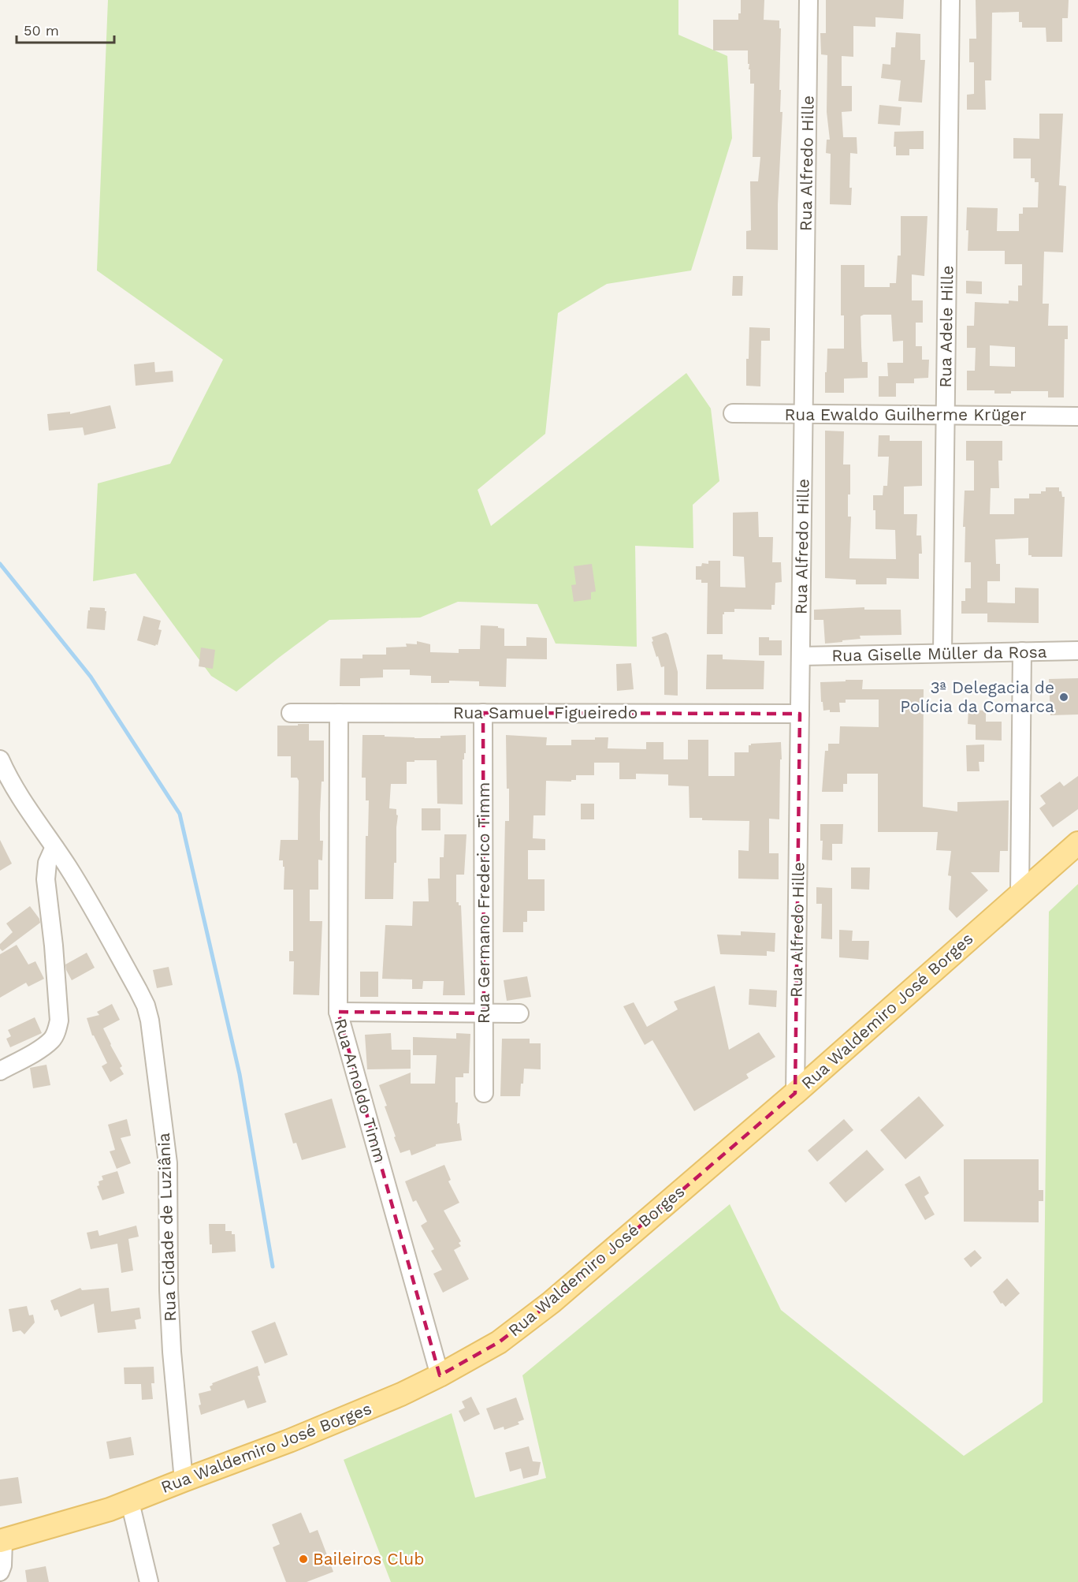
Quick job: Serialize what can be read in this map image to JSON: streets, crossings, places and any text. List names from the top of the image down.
{
  "streets": {
    "main road": ["Rua Waldemiro José Borges"],
    "street": [
      "Rua Alfredo Hille",
      "Rua Adele Hille",
      "Rua Ewaldo Guilherme Krüger",
      "Rua Giselle Müller da Rosa",
      "Rua Samuel Figueiredo",
      "Rua Germano Frederico Timm",
      "Rua Arnoldo Timm",
      "Rua Cidade de Luziânia"
    ]
  },
  "crossings": [
    ["Rua Alfredo Hille", "Rua Ewaldo Guilherme Krüger"],
    ["Rua Alfredo Hille", "Rua Giselle Müller da Rosa"],
    ["Rua Alfredo Hille", "Rua Samuel Figueiredo"],
    ["Rua Alfredo Hille", "Rua Waldemiro José Borges"],
    ["Rua Adele Hille", "Rua Ewaldo Guilherme Krüger"],
    ["Rua Adele Hille", "Rua Giselle Müller da Rosa"],
    ["Rua Samuel Figueiredo", "Rua Germano Frederico Timm"],
    ["Rua Samuel Figueiredo", "Rua Arnoldo Timm"],
    ["Rua Waldemiro José Borges", "Rua Arnoldo Timm"],
    ["Rua Waldemiro José Borges", "Rua Cidade de Luziânia"]
  ],
  "places": ["3ª Delegacia de Polícia da Comarca", "Baileiros Club"],
  "scale_bar": "50 m"
}
